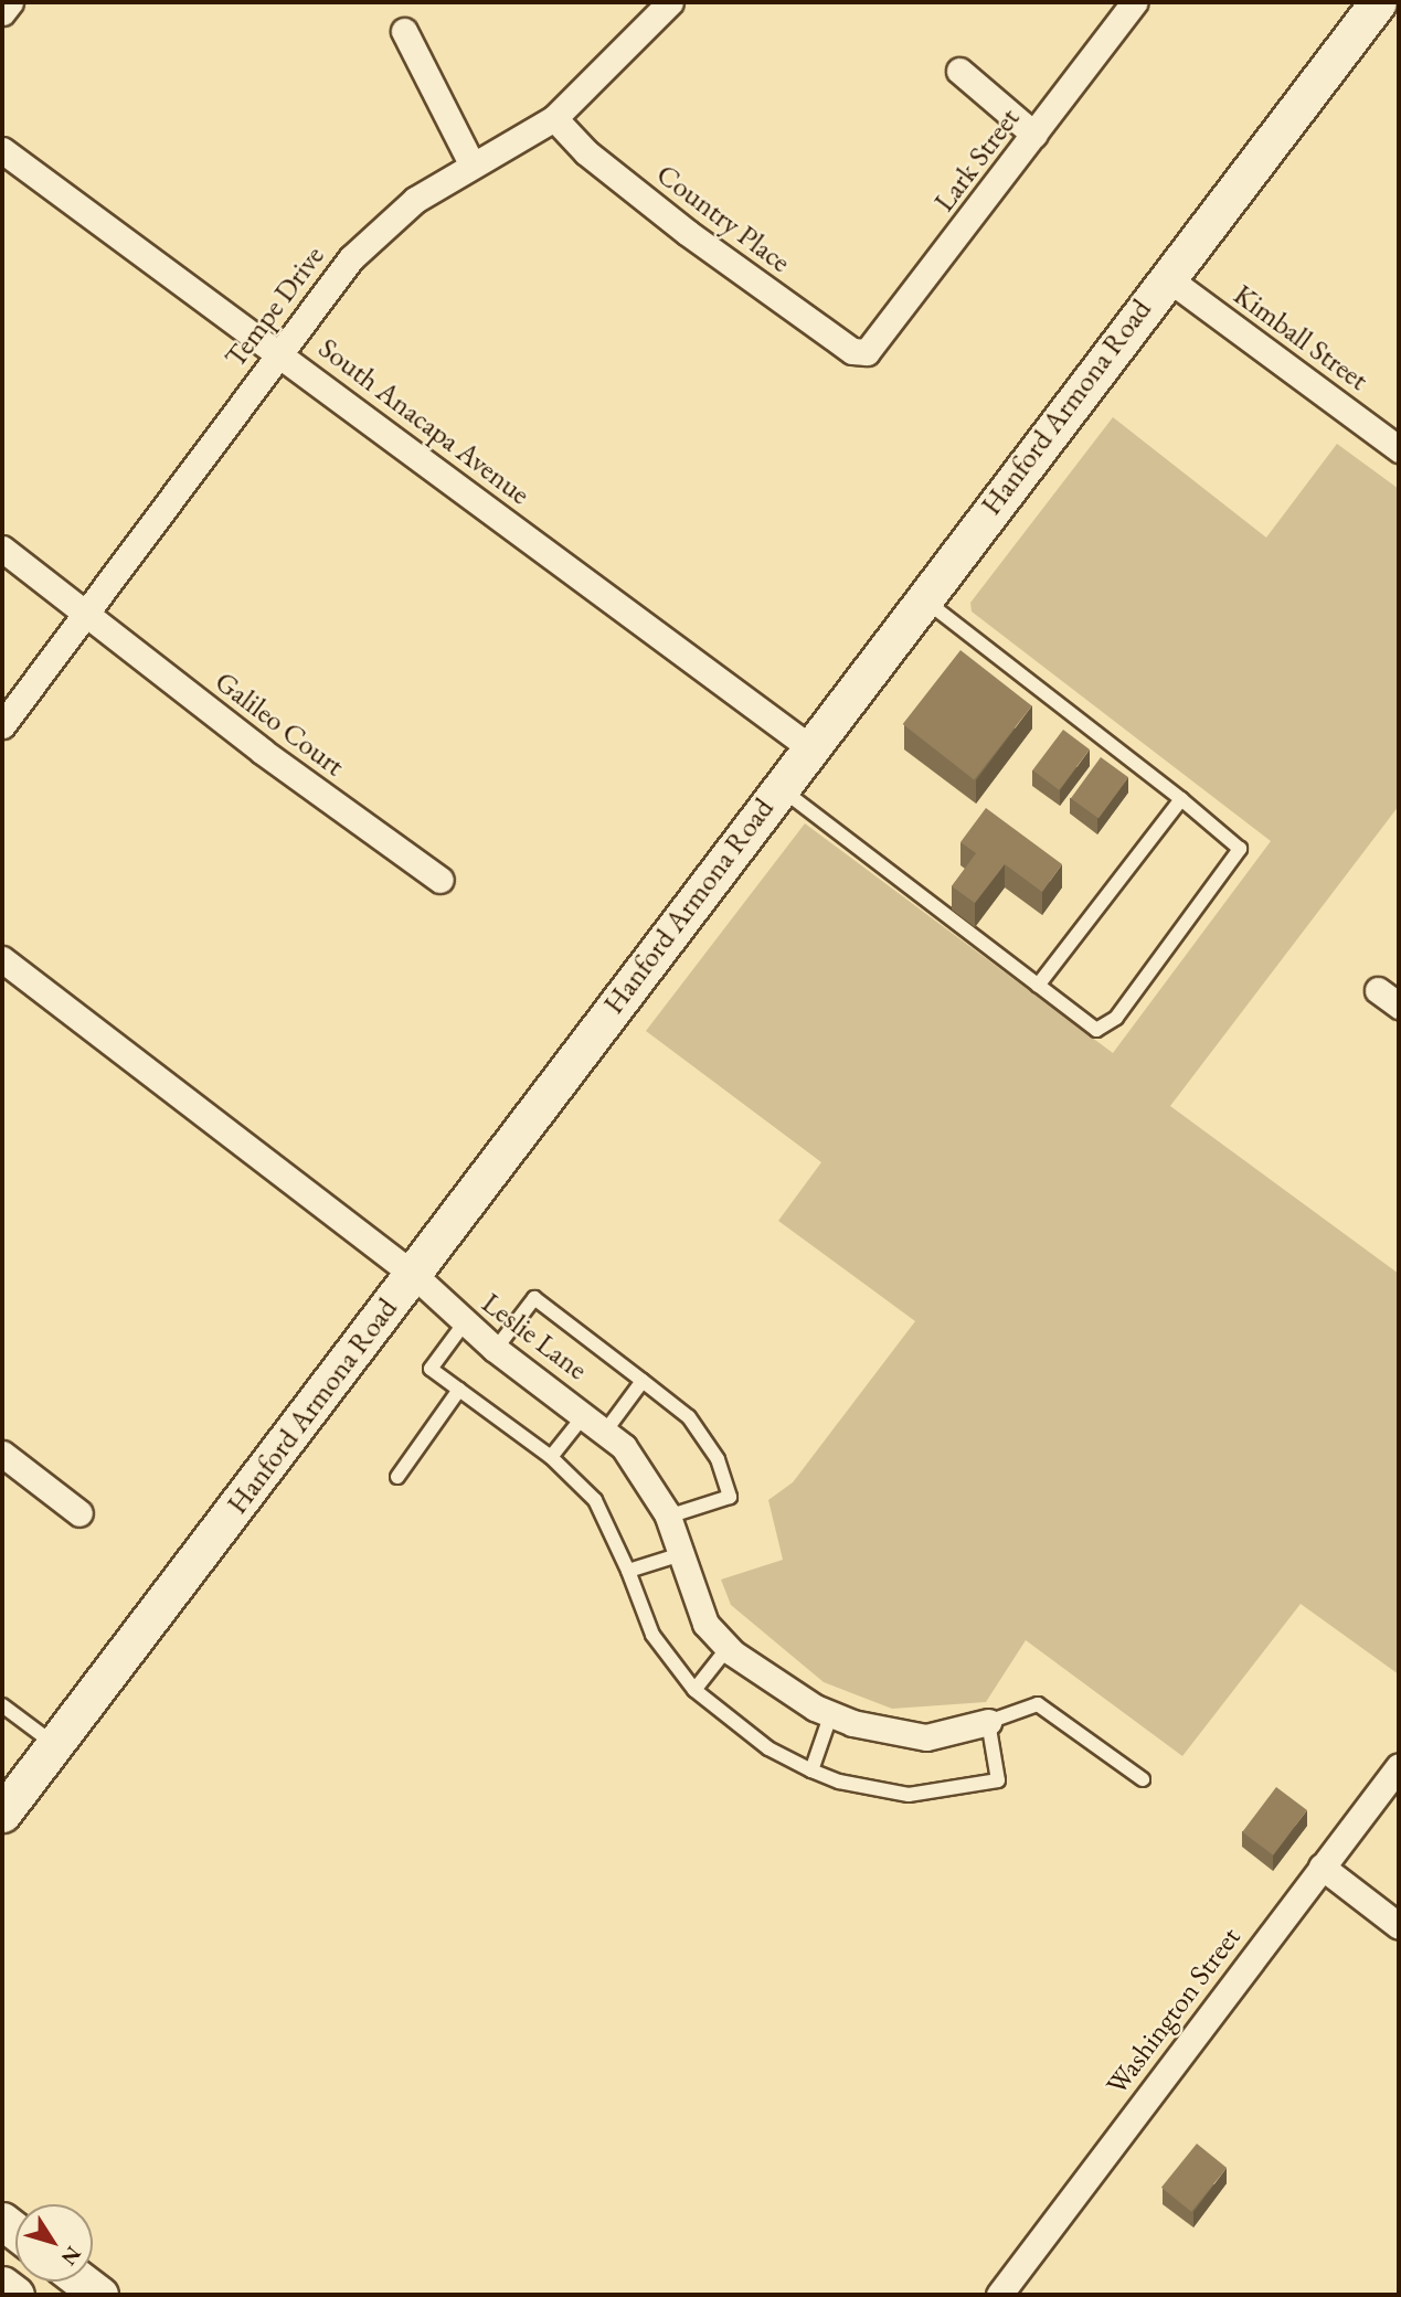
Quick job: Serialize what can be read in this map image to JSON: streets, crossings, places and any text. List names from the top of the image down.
{
  "streets": {
    "main road": ["Hanford Armona Road"],
    "street": [
      "Lark Street",
      "Country Place",
      "Tempe Drive",
      "Kimball Street",
      "South Anacapa Avenue",
      "Galileo Court",
      "Leslie Lane",
      "Washington Street"
    ]
  },
  "crossings": [
    ["Lark Street", "Country Place"],
    ["Country Place", "Tempe Drive"],
    ["Tempe Drive", "South Anacapa Avenue"],
    ["Tempe Drive", "Galileo Court"],
    ["Kimball Street", "Hanford Armona Road"],
    ["Hanford Armona Road", "South Anacapa Avenue"],
    ["Hanford Armona Road", "Leslie Lane"]
  ],
  "north": "bottom right"
}
